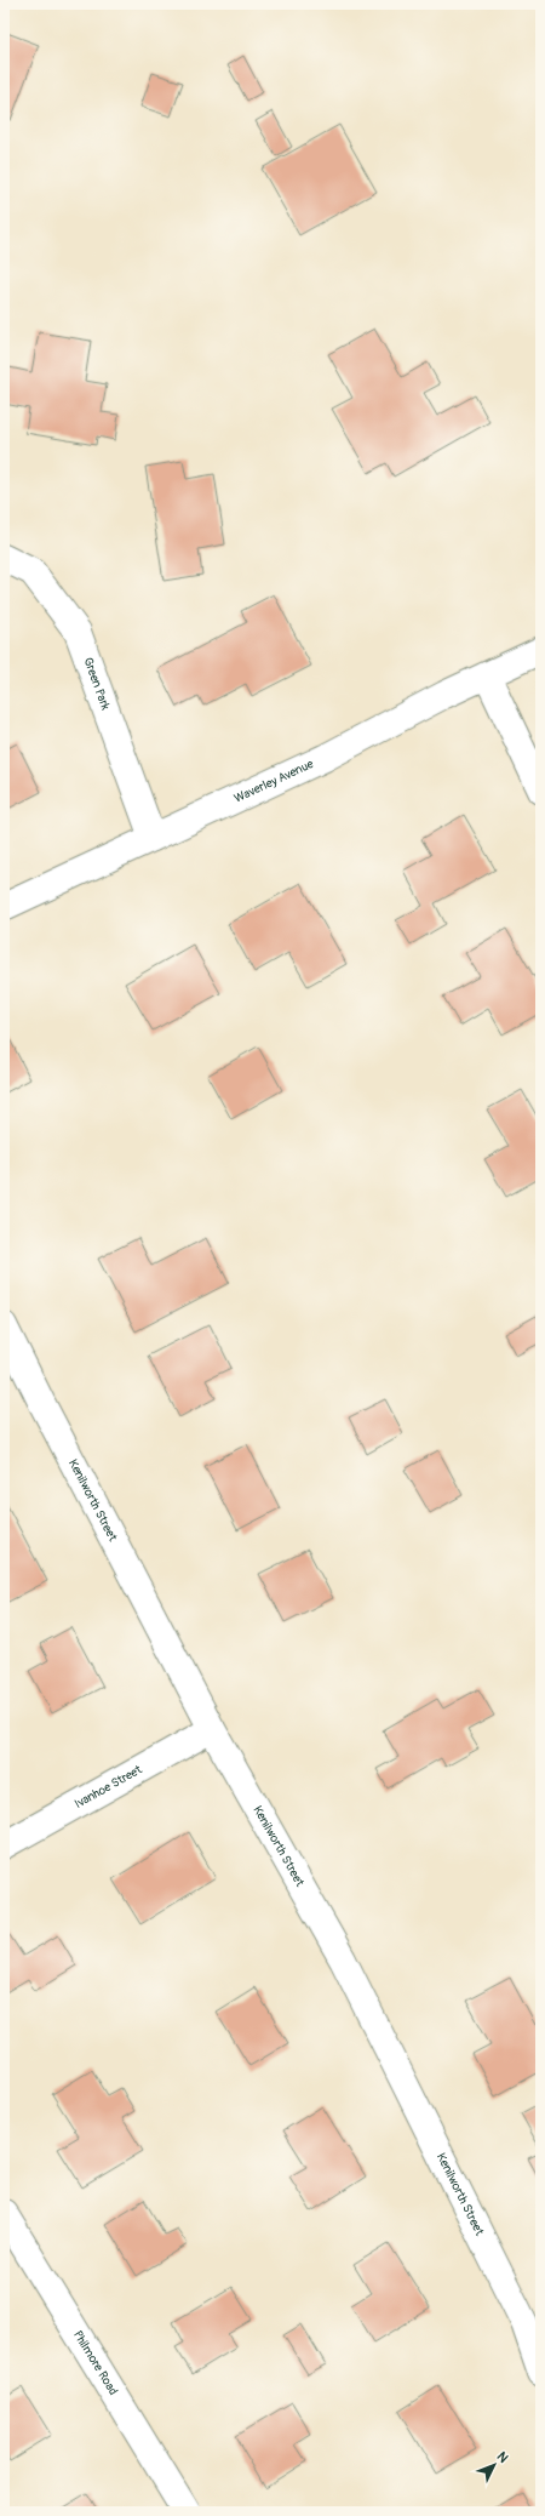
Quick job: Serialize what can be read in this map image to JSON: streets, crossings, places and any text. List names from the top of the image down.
{
  "streets": {
    "street": [
      "Green Park",
      "Waverley Avenue",
      "Kenilworth Street",
      "Ivanhoe Street",
      "Philmore Road"
    ]
  },
  "crossings": [
    ["Green Park", "Waverley Avenue"],
    ["Kenilworth Street", "Ivanhoe Street"]
  ],
  "north": "top right"
}
